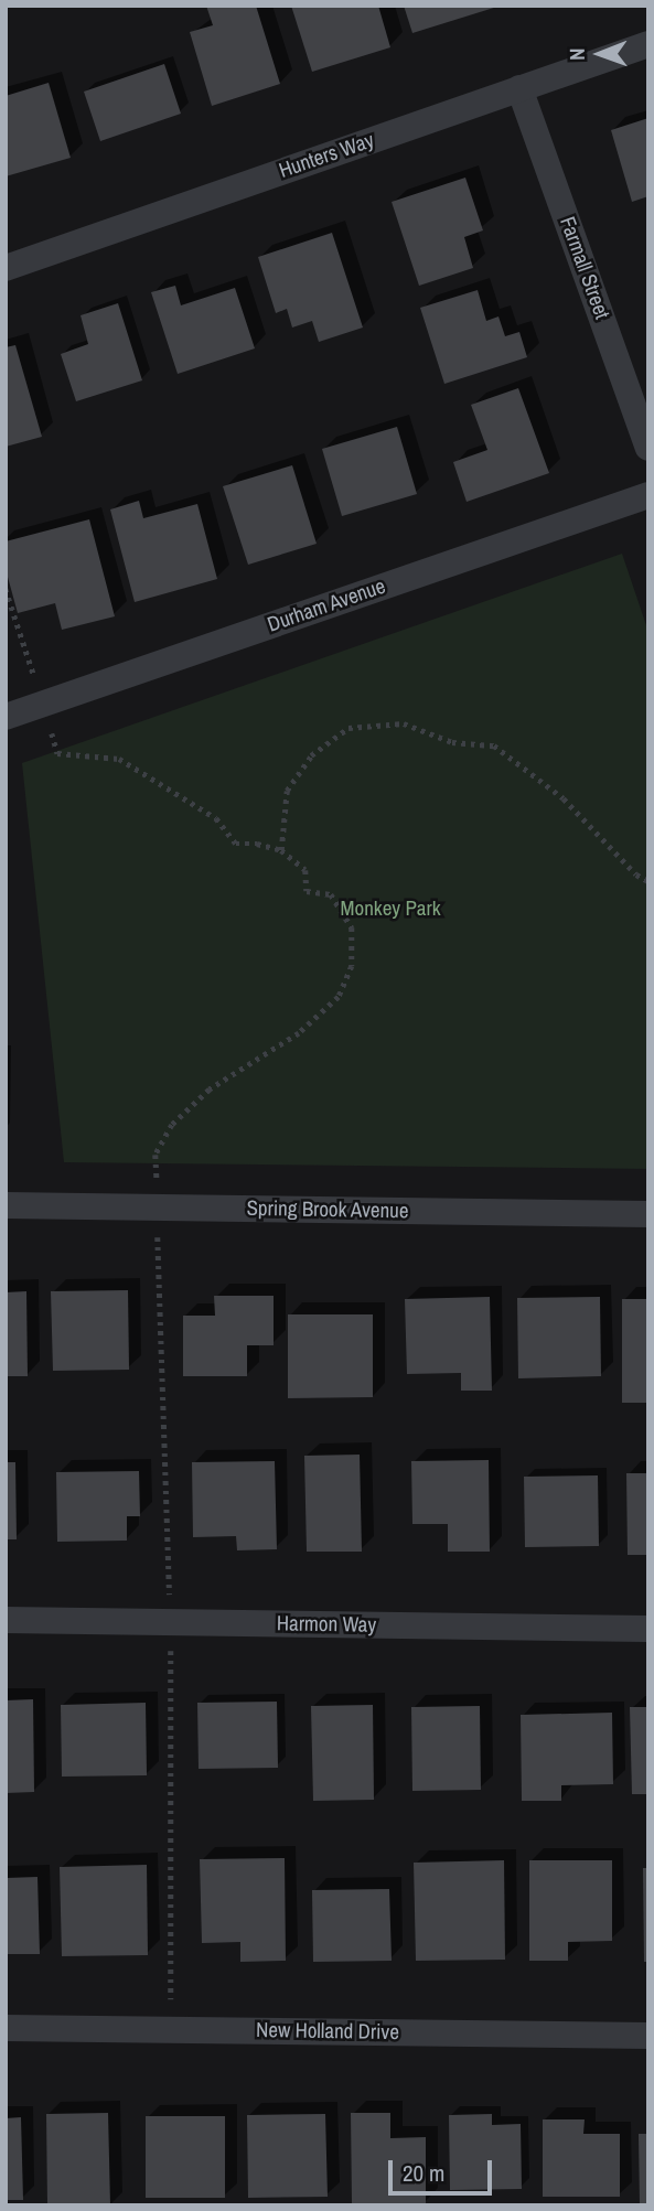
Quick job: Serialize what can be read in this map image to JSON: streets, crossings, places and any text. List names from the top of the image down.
{
  "streets": {
    "street": [
      "Hunters Way",
      "Farmall Street",
      "Durham Avenue",
      "Spring Brook Avenue",
      "Harmon Way",
      "New Holland Drive"
    ]
  },
  "crossings": [
    ["Hunters Way", "Farmall Street"]
  ],
  "parks": ["Monkey Park"],
  "scale_bar": "20 m",
  "north": "left"
}
